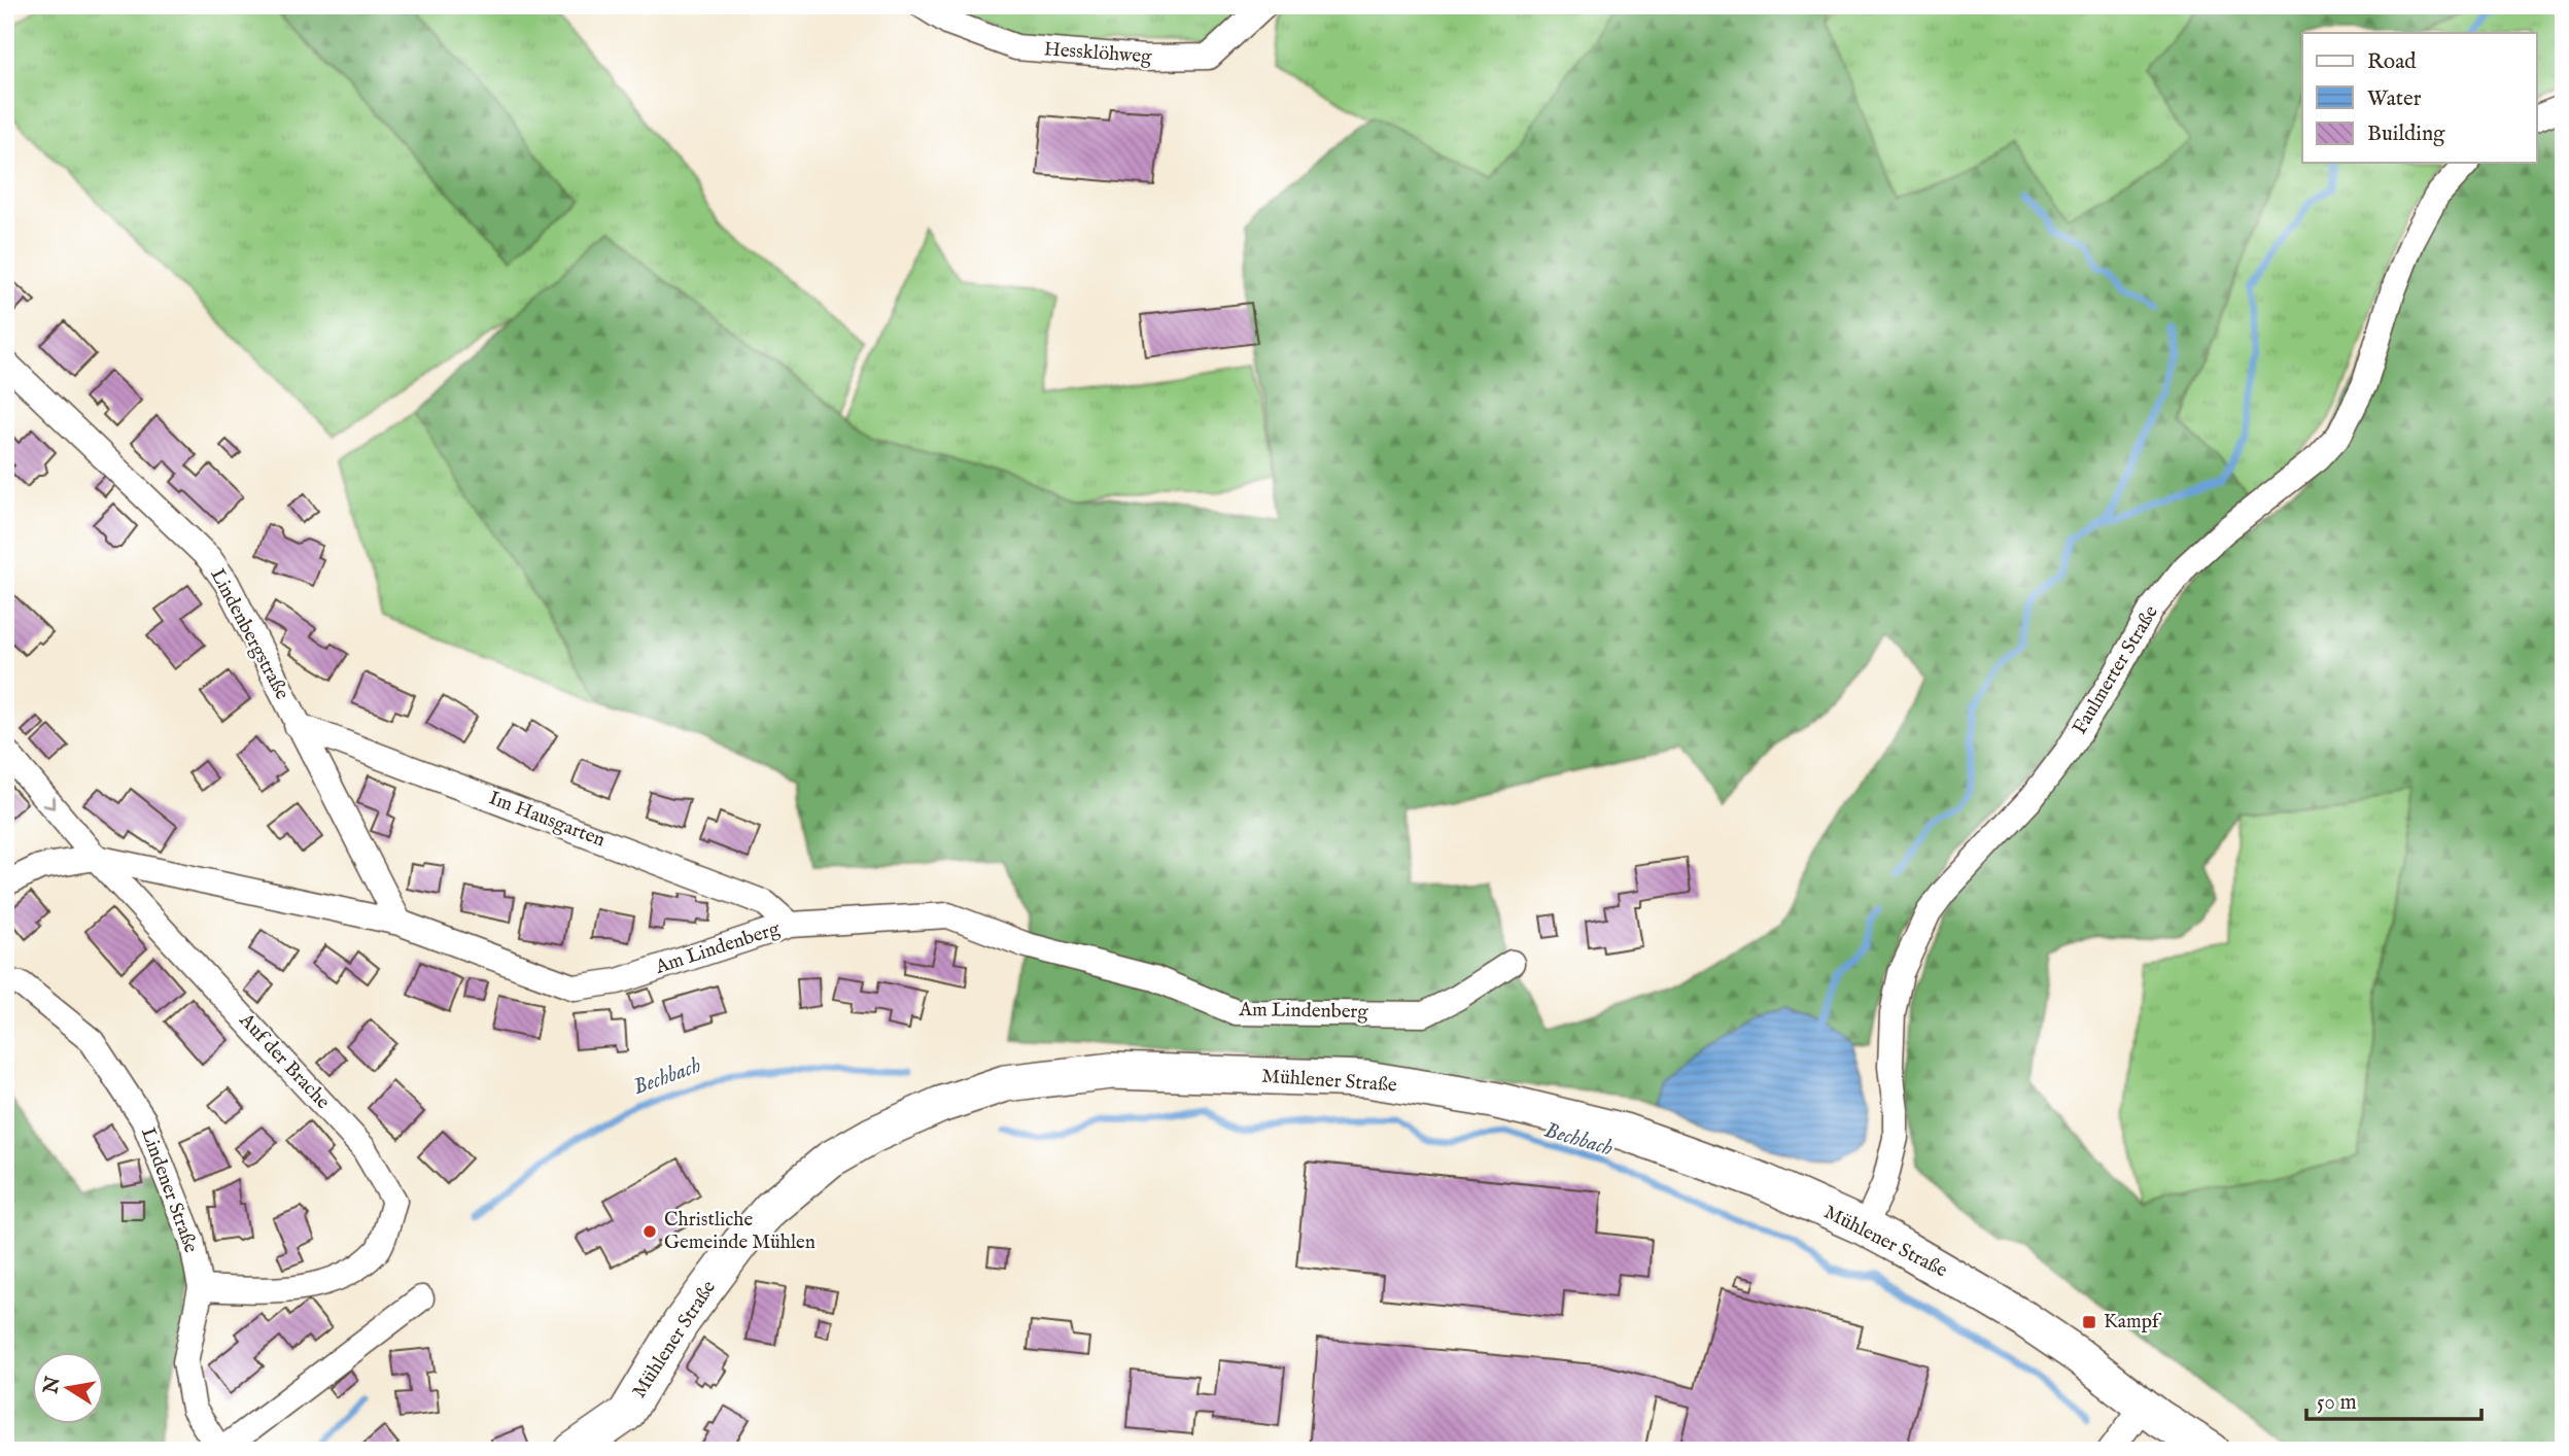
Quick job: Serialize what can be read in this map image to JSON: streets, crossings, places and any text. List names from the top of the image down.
{
  "streets": {
    "main road": ["Mühlener Straße"],
    "street": [
      "Hessklöhweg",
      "Lindenbergstraße",
      "Faulmerter Straße",
      "Im Hausgarten",
      "Am Lindenberg",
      "Auf der Brache",
      "Lindener Straße"
    ]
  },
  "crossings": [
    ["Lindenbergstraße", "Im Hausgarten"],
    ["Lindenbergstraße", "Am Lindenberg"],
    ["Faulmerter Straße", "Mühlener Straße"],
    ["Im Hausgarten", "Am Lindenberg"],
    ["Am Lindenberg", "Auf der Brache"],
    ["Auf der Brache", "Lindener Straße"]
  ],
  "water": ["Bechbach"],
  "places": {
    "other": ["Christliche Gemeinde Mühlen"],
    "transit": ["Kampf"]
  },
  "legend": ["Road", "Water", "Building"],
  "scale_bar": "50 m",
  "north": "left"
}
